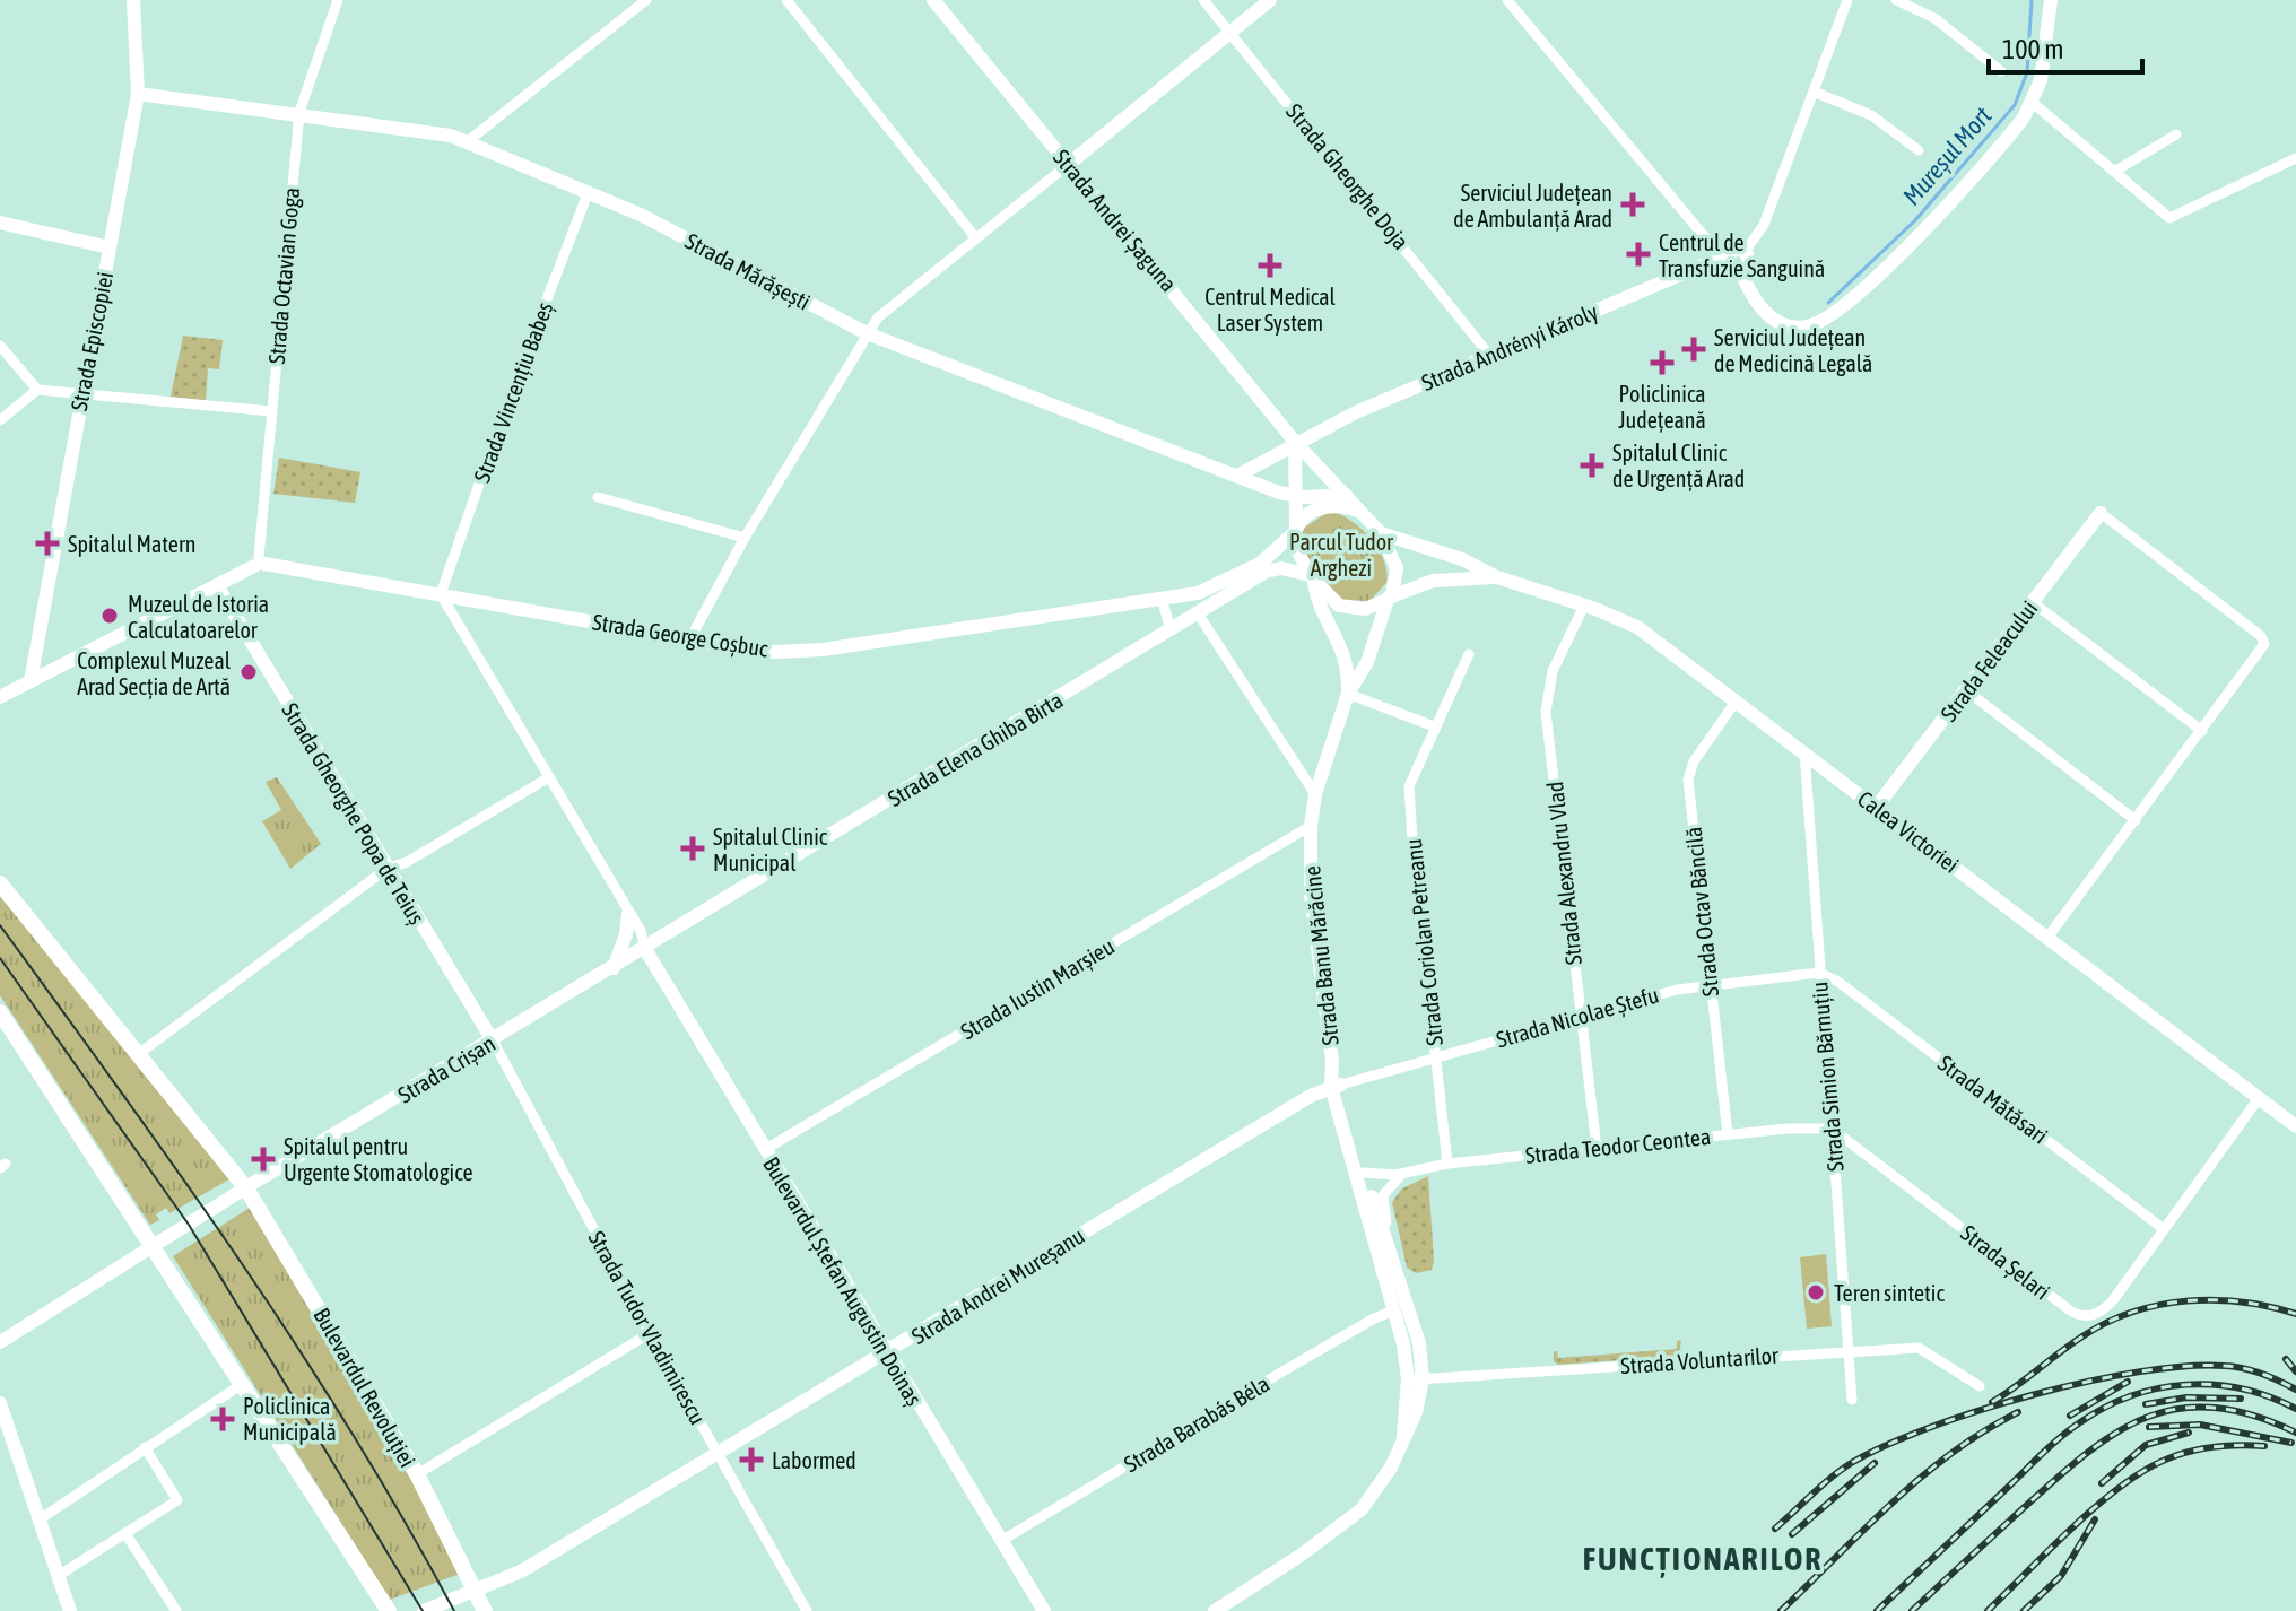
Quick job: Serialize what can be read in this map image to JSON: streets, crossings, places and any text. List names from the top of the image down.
{
  "streets": {
    "main road": ["Bulevardul Revoluției"],
    "street": [
      "Strada Gheorghe Doja",
      "Strada Andrei Șaguna",
      "Strada Mărășești",
      "Strada Octavian Goga",
      "Strada Episcopiei",
      "Strada Andrényi Károly",
      "Strada Vincențiu Babeș",
      "Strada George Coșbuc",
      "Strada Feleacului",
      "Strada Elena Ghiba Birta",
      "Strada Gheorghe Popa de Teiuș",
      "Calea Victoriei",
      "Strada Alexandru Vlad",
      "Strada Octav Băncilă",
      "Strada Coriolan Petreanu",
      "Strada Banu Mărăcine",
      "Strada Iustin Marșieu",
      "Strada Nicolae Ștefu",
      "Strada Crișan",
      "Strada Simion Bărnuțiu",
      "Strada Mătăsari",
      "Strada Teodor Ceontea",
      "Strada Șelari",
      "Bulevardul Ștefan Augustin Doinaș",
      "Strada Andrei Mureșanu",
      "Strada Tudor Vladimirescu",
      "Strada Voluntarilor",
      "Strada Barabás Béla"
    ]
  },
  "crossings": [
    ["Strada Gheorghe Doja", "Strada Andrényi Károly"],
    ["Strada Andrei Șaguna", "Strada Mărășești"],
    ["Strada Andrei Șaguna", "Strada Andrényi Károly"],
    ["Strada Andrei Șaguna", "Strada George Coșbuc"],
    ["Strada Andrei Șaguna", "Strada Elena Ghiba Birta"],
    ["Strada Andrei Șaguna", "Calea Victoriei"],
    ["Strada Andrei Șaguna", "Strada Banu Mărăcine"],
    ["Strada Mărășești", "Strada Octavian Goga"],
    ["Strada Mărășești", "Strada Episcopiei"],
    ["Strada Mărășești", "Strada Vincențiu Babeș"],
    ["Strada Octavian Goga", "Strada George Coșbuc"],
    ["Strada Vincențiu Babeș", "Strada George Coșbuc"],
    ["Strada George Coșbuc", "Strada Elena Ghiba Birta"],
    ["Strada George Coșbuc", "Calea Victoriei"],
    ["Strada George Coșbuc", "Strada Banu Mărăcine"],
    ["Strada Feleacului", "Calea Victoriei"],
    ["Strada Elena Ghiba Birta", "Calea Victoriei"],
    ["Strada Elena Ghiba Birta", "Strada Banu Mărăcine"],
    ["Strada Elena Ghiba Birta", "Strada Crișan"],
    ["Strada Elena Ghiba Birta", "Bulevardul Ștefan Augustin Doinaș"],
    ["Strada Gheorghe Popa de Teiuș", "Strada Crișan"],
    ["Strada Gheorghe Popa de Teiuș", "Strada Tudor Vladimirescu"],
    ["Calea Victoriei", "Strada Alexandru Vlad"],
    ["Calea Victoriei", "Strada Octav Băncilă"],
    ["Calea Victoriei", "Strada Banu Mărăcine"],
    ["Calea Victoriei", "Strada Simion Bărnuțiu"],
    ["Strada Alexandru Vlad", "Strada Nicolae Ștefu"],
    ["Strada Alexandru Vlad", "Strada Teodor Ceontea"],
    ["Strada Octav Băncilă", "Strada Nicolae Ștefu"],
    ["Strada Octav Băncilă", "Strada Teodor Ceontea"],
    ["Strada Coriolan Petreanu", "Strada Nicolae Ștefu"],
    ["Strada Coriolan Petreanu", "Strada Teodor Ceontea"],
    ["Strada Banu Mărăcine", "Strada Iustin Marșieu"],
    ["Strada Banu Mărăcine", "Strada Nicolae Ștefu"],
    ["Strada Banu Mărăcine", "Strada Teodor Ceontea"],
    ["Strada Banu Mărăcine", "Strada Andrei Mureșanu"],
    ["Strada Banu Mărăcine", "Strada Voluntarilor"],
    ["Strada Banu Mărăcine", "Strada Barabás Béla"],
    ["Strada Iustin Marșieu", "Bulevardul Ștefan Augustin Doinaș"],
    ["Strada Nicolae Ștefu", "Strada Simion Bărnuțiu"],
    ["Strada Nicolae Ștefu", "Strada Mătăsari"],
    ["Strada Nicolae Ștefu", "Strada Andrei Mureșanu"],
    ["Strada Crișan", "Bulevardul Ștefan Augustin Doinaș"],
    ["Strada Crișan", "Strada Tudor Vladimirescu"],
    ["Strada Crișan", "Bulevardul Revoluției"],
    ["Strada Simion Bărnuțiu", "Strada Mătăsari"],
    ["Strada Simion Bărnuțiu", "Strada Teodor Ceontea"],
    ["Strada Simion Bărnuțiu", "Strada Șelari"],
    ["Strada Simion Bărnuțiu", "Strada Voluntarilor"],
    ["Strada Mătăsari", "Strada Șelari"],
    ["Strada Teodor Ceontea", "Strada Șelari"],
    ["Bulevardul Ștefan Augustin Doinaș", "Strada Andrei Mureșanu"],
    ["Bulevardul Ștefan Augustin Doinaș", "Strada Barabás Béla"],
    ["Strada Andrei Mureșanu", "Strada Tudor Vladimirescu"],
    ["Strada Andrei Mureșanu", "Bulevardul Revoluției"]
  ],
  "districts": ["FUNCȚIONARILOR"],
  "water": ["Mureșul Mort"],
  "parks": ["Parcul Tudor Arghezi"],
  "places": {
    "health": [
      "Serviciul Județean de Ambulanță Arad",
      "Centrul de Transfuzie Sanguină",
      "Centrul Medical Laser System",
      "Serviciul Județean de Medicină Legală",
      "Policlinica Județeană",
      "Spitalul Clinic de Urgență Arad",
      "Spitalul Matern",
      "Spitalul Clinic Municipal",
      "Spitalul pentru Urgente Stomatologice",
      "Policlinica Municipală",
      "Labormed"
    ],
    "other": ["Muzeul de Istoria Calculatoarelor", "Complexul Muzeal Arad Secția de Artă", "Teren sintetic"]
  },
  "scale_bar": "100 m"
}
